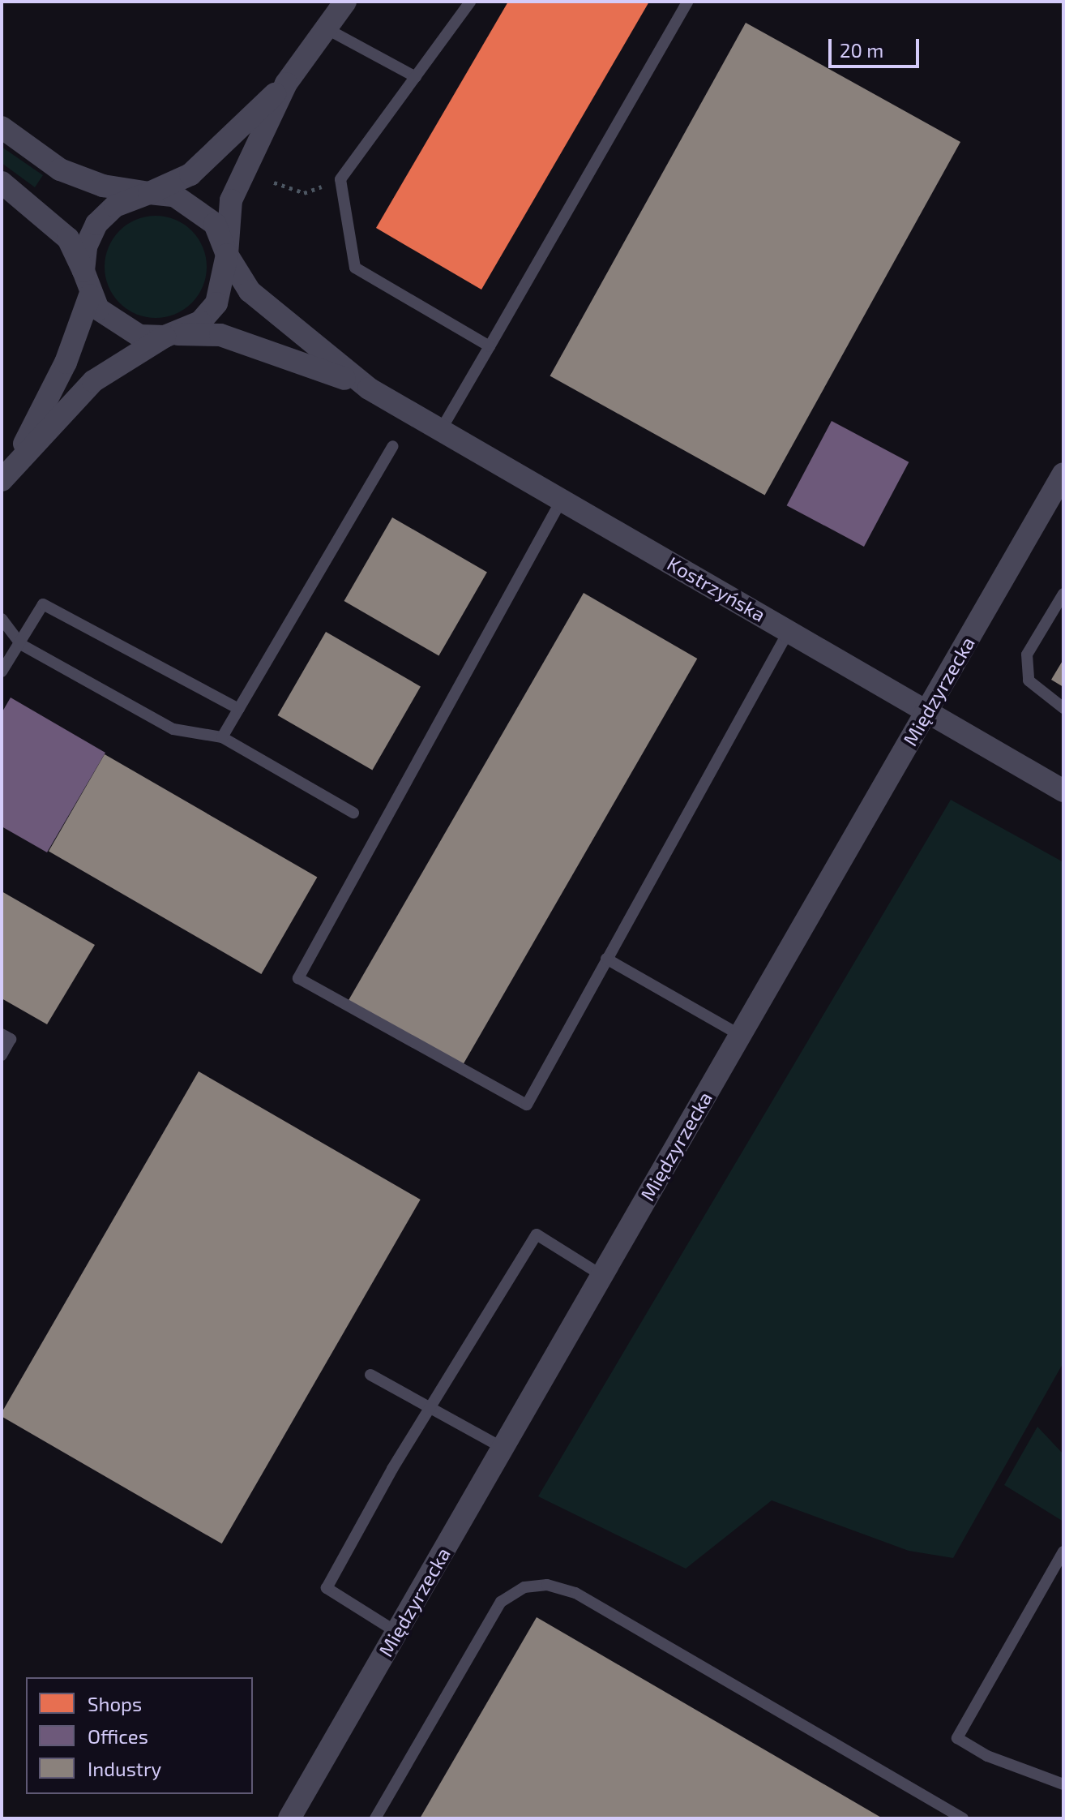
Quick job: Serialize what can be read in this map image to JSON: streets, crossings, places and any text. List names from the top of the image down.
{
  "streets": {
    "street": ["Kostrzyńska", "Międzyrzecka"]
  },
  "crossings": [
    ["Kostrzyńska", "Międzyrzecka"]
  ],
  "legend": ["Shops", "Offices", "Industry"],
  "scale_bar": "20 m"
}
